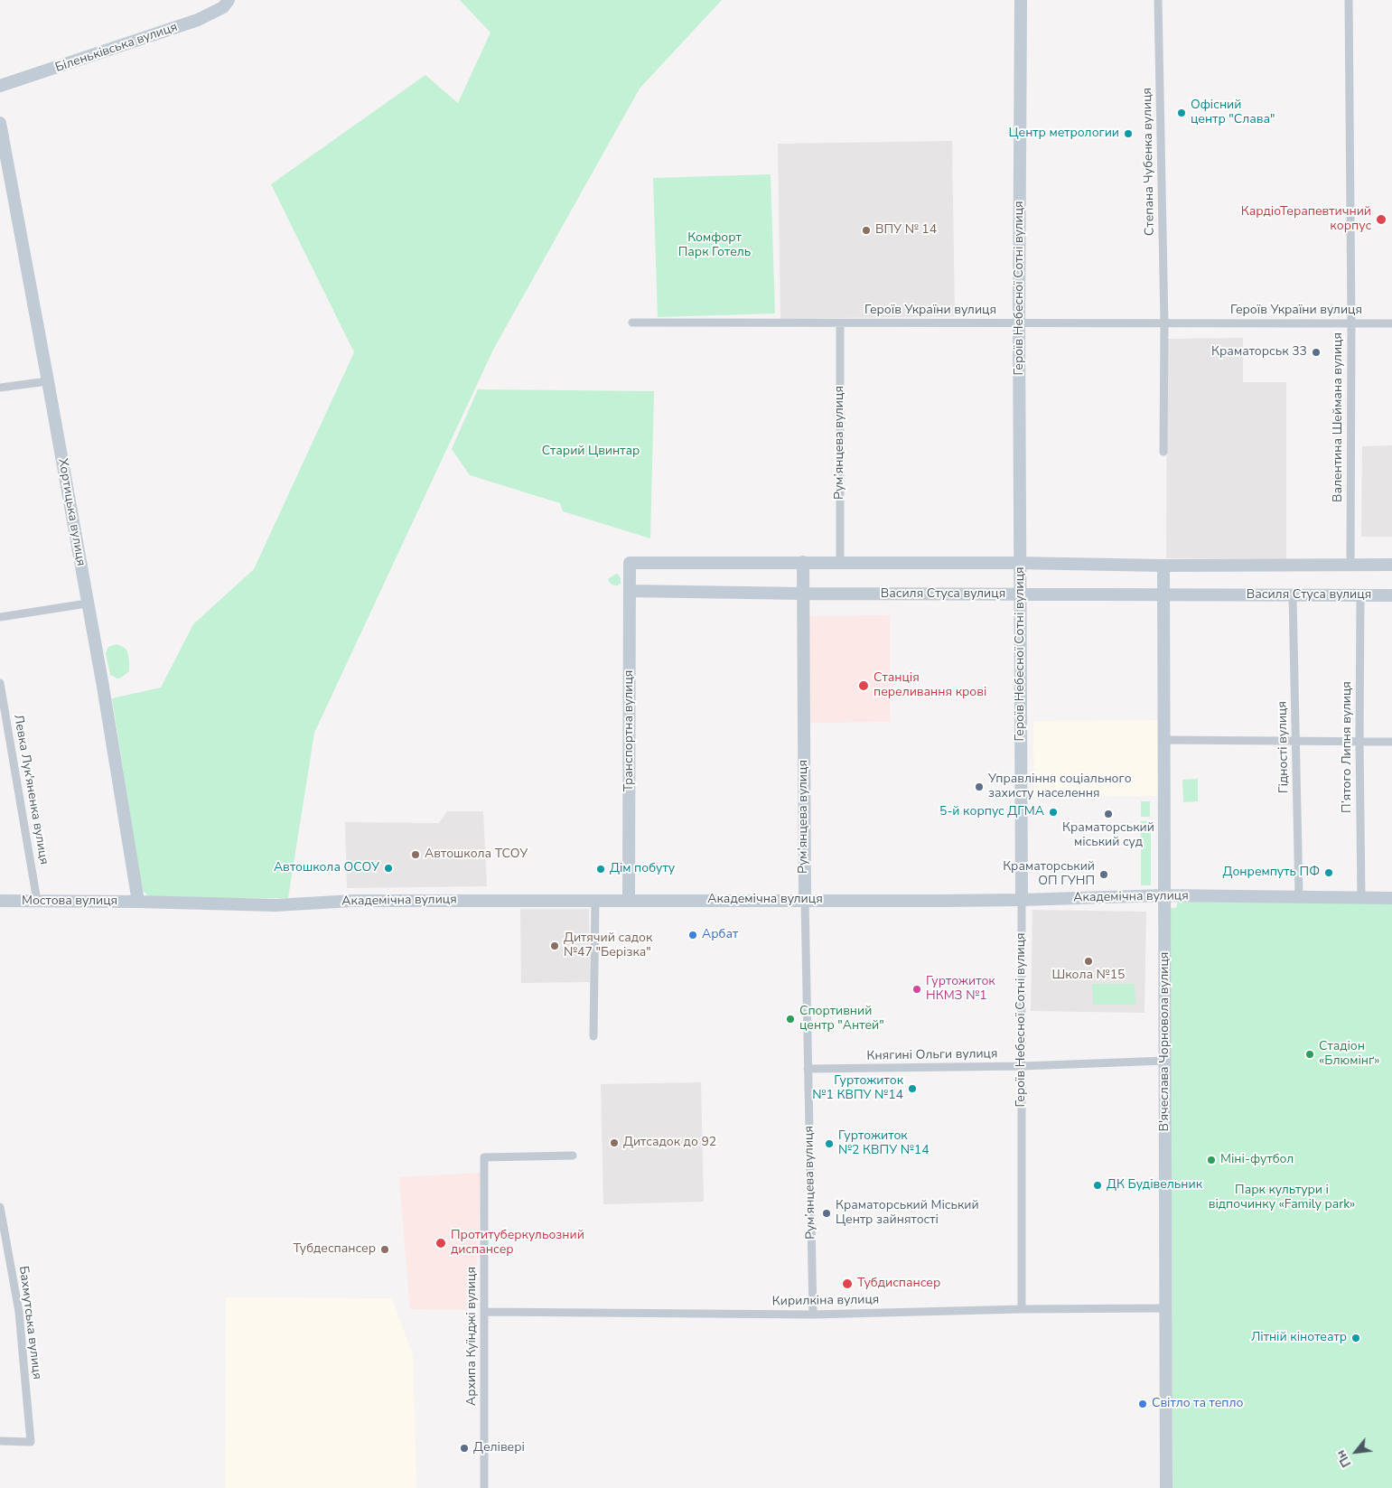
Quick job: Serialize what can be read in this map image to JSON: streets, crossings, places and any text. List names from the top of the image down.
{
  "streets": {
    "street": [
      "Біленьківська вулиця",
      "Степана Чубенка вулиця",
      "Героїв Небесної Сотні вулиця",
      "Героїв України вулиця",
      "Валентина Шеймана вулиця",
      "Рум’янцева вулиця",
      "Хортицька вулиця",
      "Василя Стуса вулиця",
      "Транспортна вулиця",
      "Гідності вулиця",
      "П’ятого Липня вулиця",
      "Левка Лук'яненка вулиця",
      "Академічна вулиця",
      "Мостова вулиця",
      "В'ячеслава Чорновола вулиця",
      "Княгині Ольги вулиця",
      "Кирилкіна вулиця",
      "Бахмутська вулиця",
      "Архипа Куїнджі вулиця"
    ]
  },
  "crossings": [
    ["Степана Чубенка вулиця", "Героїв України вулиця"],
    ["Героїв Небесної Сотні вулиця", "Героїв України вулиця"],
    ["Героїв Небесної Сотні вулиця", "Василя Стуса вулиця"],
    ["Героїв Небесної Сотні вулиця", "Академічна вулиця"],
    ["Героїв Небесної Сотні вулиця", "Княгині Ольги вулиця"],
    ["Героїв Небесної Сотні вулиця", "Кирилкіна вулиця"],
    ["Героїв України вулиця", "Валентина Шеймана вулиця"],
    ["Героїв України вулиця", "Рум’янцева вулиця"],
    ["Рум’янцева вулиця", "Василя Стуса вулиця"],
    ["Рум’янцева вулиця", "Транспортна вулиця"],
    ["Рум’янцева вулиця", "Академічна вулиця"],
    ["Рум’янцева вулиця", "Княгині Ольги вулиця"],
    ["Рум’янцева вулиця", "Кирилкіна вулиця"],
    ["Хортицька вулиця", "Академічна вулиця"],
    ["Хортицька вулиця", "Мостова вулиця"],
    ["Василя Стуса вулиця", "Транспортна вулиця"],
    ["Василя Стуса вулиця", "Гідності вулиця"],
    ["Василя Стуса вулиця", "П’ятого Липня вулиця"],
    ["Василя Стуса вулиця", "В'ячеслава Чорновола вулиця"],
    ["Транспортна вулиця", "Академічна вулиця"],
    ["Гідності вулиця", "Академічна вулиця"],
    ["П’ятого Липня вулиця", "Академічна вулиця"],
    ["Левка Лук'яненка вулиця", "Мостова вулиця"],
    ["Академічна вулиця", "Мостова вулиця"],
    ["Академічна вулиця", "В'ячеслава Чорновола вулиця"],
    ["В'ячеслава Чорновола вулиця", "Княгині Ольги вулиця"],
    ["В'ячеслава Чорновола вулиця", "Кирилкіна вулиця"],
    ["Кирилкіна вулиця", "Архипа Куїнджі вулиця"]
  ],
  "parks": ["Комфорт Парк Готель", "Старий Цвинтар", "Парк культури і відпочинку «Family park»"],
  "places": [
    "Офісний центр \"Слава\"",
    "Центр метрологии",
    "КардіоТерапевтичний корпус",
    "ВПУ № 14",
    "Краматорськ 33",
    "Станція переливання крові",
    "Управління соціального захисту населення",
    "5-й корпус ДГМА",
    "Краматорський міський суд",
    "Автошкола ТСОУ",
    "Автошкола ОСОУ",
    "Дім побуту",
    "Донремпуть ПФ",
    "Краматорський ОП ГУНП",
    "Арбат",
    "Дитячий садок №47 \"Берізка\"",
    "Школа №15",
    "Гуртожиток НКМЗ №1",
    "Спортивний центр \"Антей\"",
    "Стадіон «Блюмінґ»",
    "Гуртожиток №1 КВПУ №14",
    "Дитсадок до 92",
    "Гуртожиток №2 КВПУ №14",
    "Міні-футбол",
    "ДК Будівельник",
    "Краматорський Міський Центр зайнятості",
    "Протитуберкульозний диспансер",
    "Тубдеспансер",
    "Тубдиспансер",
    "Літній кінотеатр",
    "Світло та тепло",
    "Делівері"
  ],
  "north": "bottom left"
}
